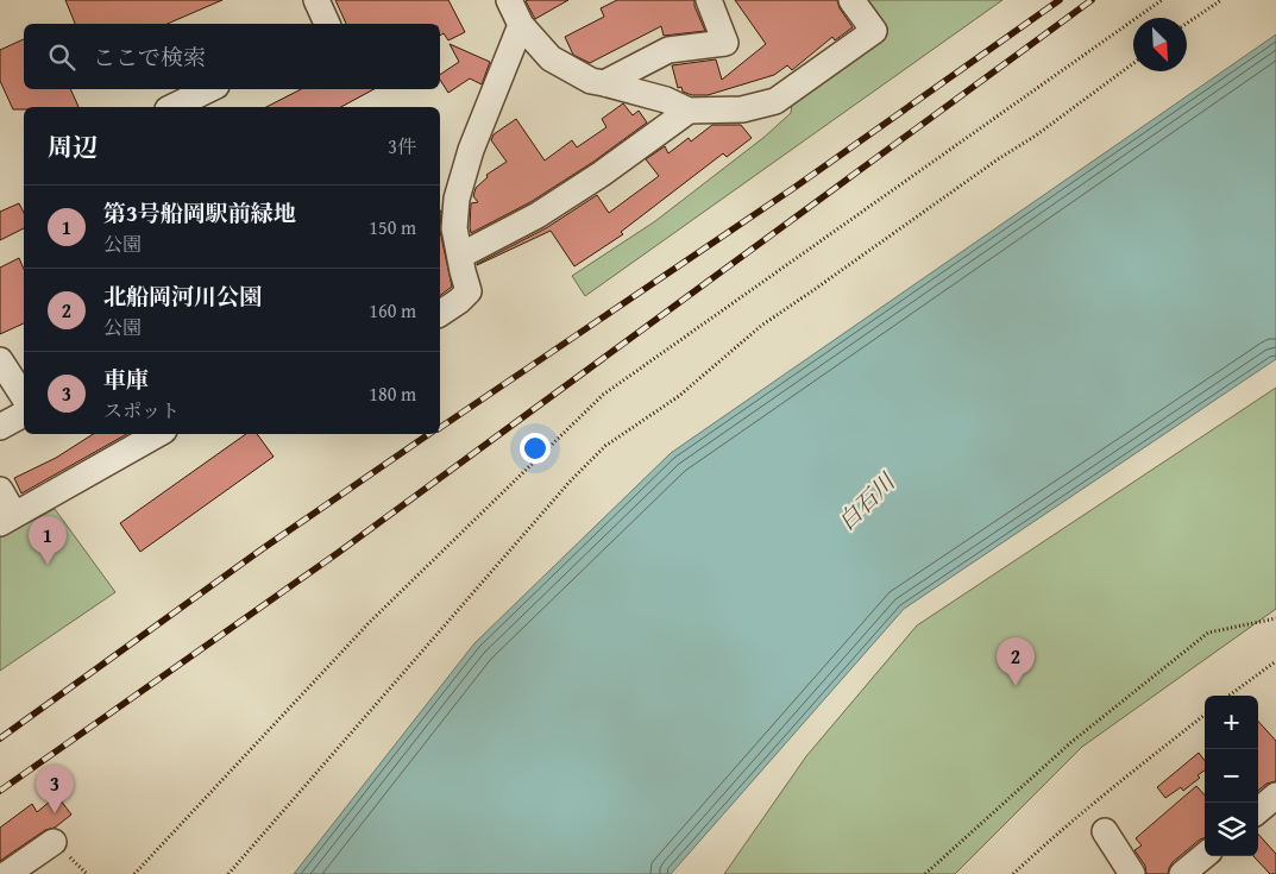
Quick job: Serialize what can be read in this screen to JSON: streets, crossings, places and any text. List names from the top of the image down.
{
  "water": ["白石川"],
  "north": "bottom right",
  "page": {
    "search": "ここで検索",
    "heading": ["周辺", "3件"],
    "list": [
      {
        "mark": "1",
        "name": "第3号船岡駅前緑地",
        "note": "公園",
        "value": "150 m"
      },
      {
        "mark": "2",
        "name": "北船岡河川公園",
        "note": "公園",
        "value": "160 m"
      },
      {
        "mark": "3",
        "name": "車庫",
        "note": "スポット",
        "value": "180 m"
      }
    ],
    "pins": ["1", "2", "3"],
    "map_buttons": ["+", "−"]
  }
}
